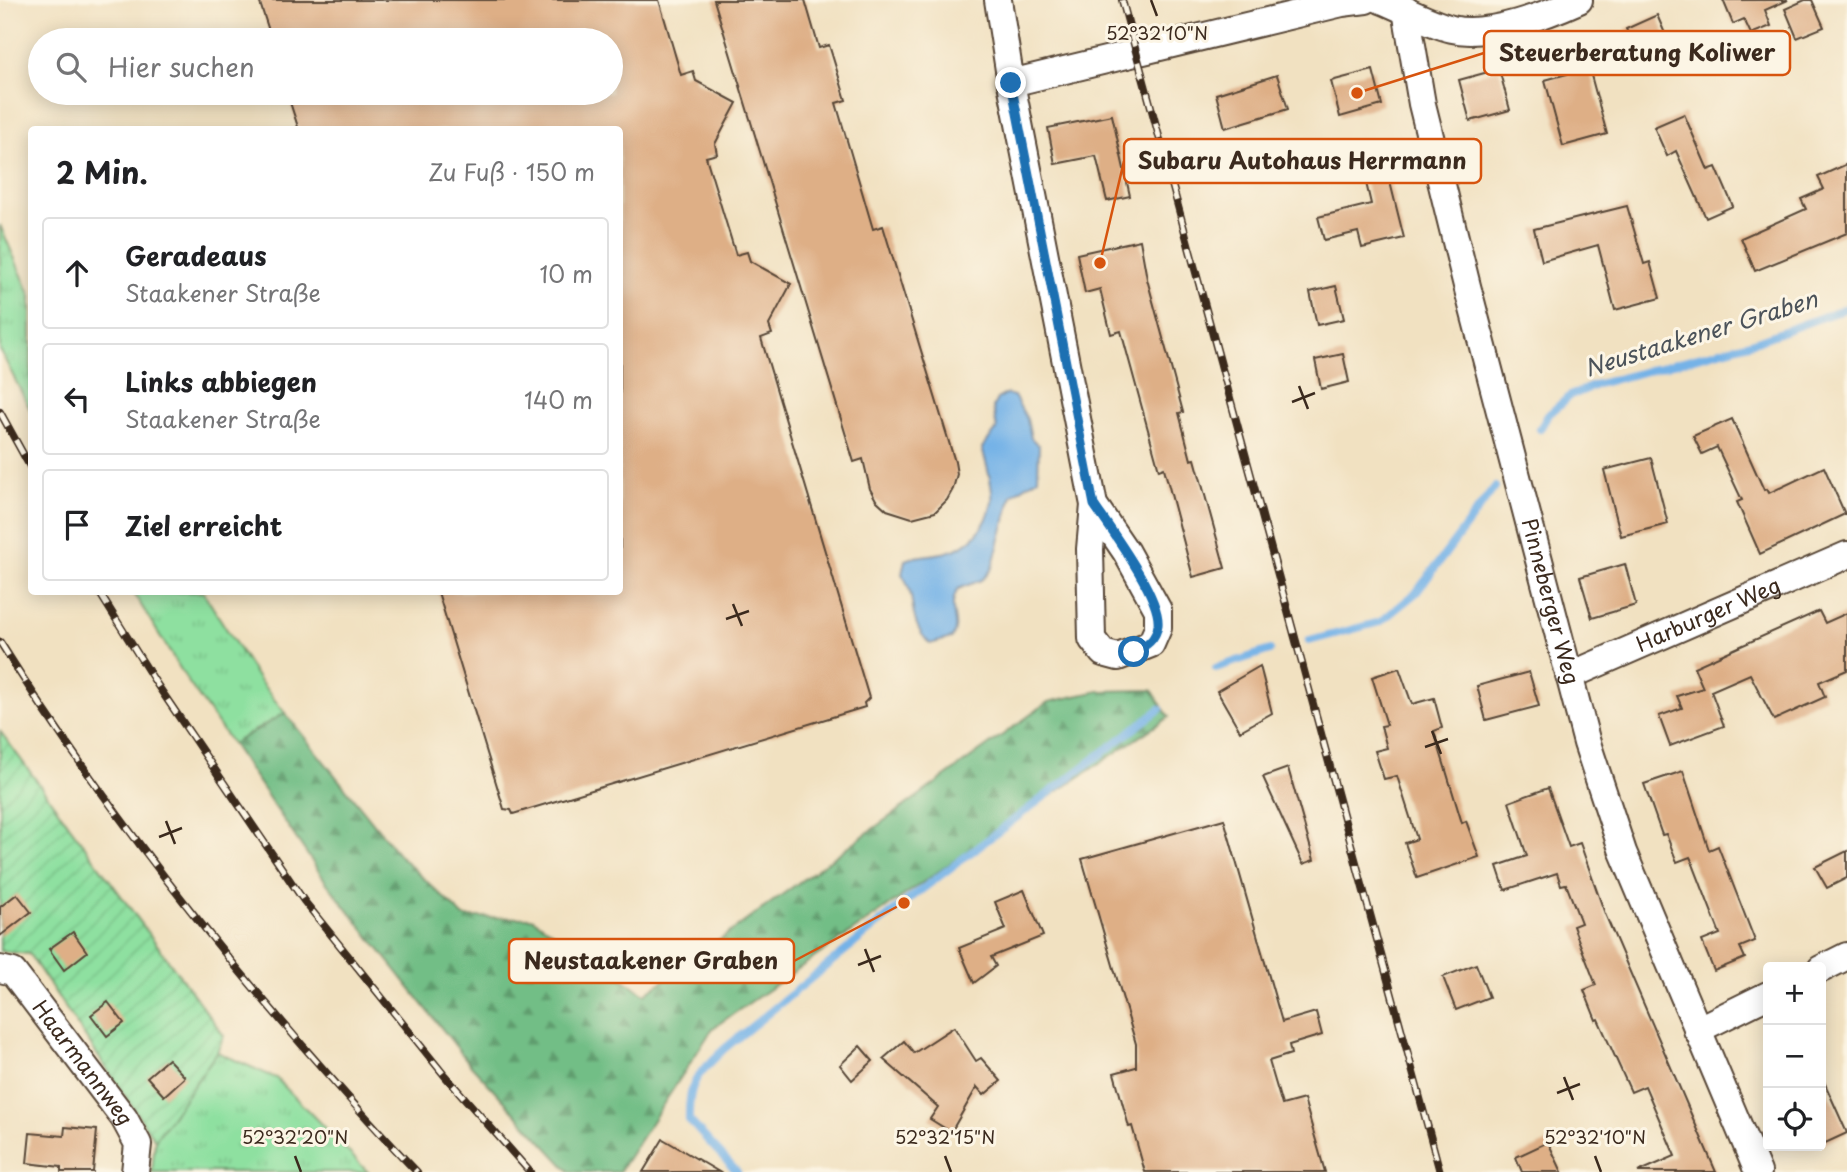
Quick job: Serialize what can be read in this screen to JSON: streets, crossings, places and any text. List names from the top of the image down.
{
  "streets": {
    "street": ["Pinneberger Weg", "Harburger Weg", "Haarmannweg"]
  },
  "crossings": [
    ["Pinneberger Weg", "Harburger Weg"]
  ],
  "water": ["Neustaakener Graben"],
  "places": ["Steuerberatung Koliwer", "Subaru Autohaus Herrmann", "Neustaakener Graben"],
  "page": {
    "search": "Hier suchen",
    "heading": ["2 Min.", "Zu Fuß · 150 m"],
    "list": [
      ["Geradeaus", "Staakener Straße", "10 m"],
      ["Links abbiegen", "Staakener Straße", "140 m"],
      "Ziel erreicht"
    ],
    "map_buttons": ["+", "−"]
  },
  "coordinates": ["52°32'10\"N", "52°32'20\"N", "52°32'15\"N"]
}
